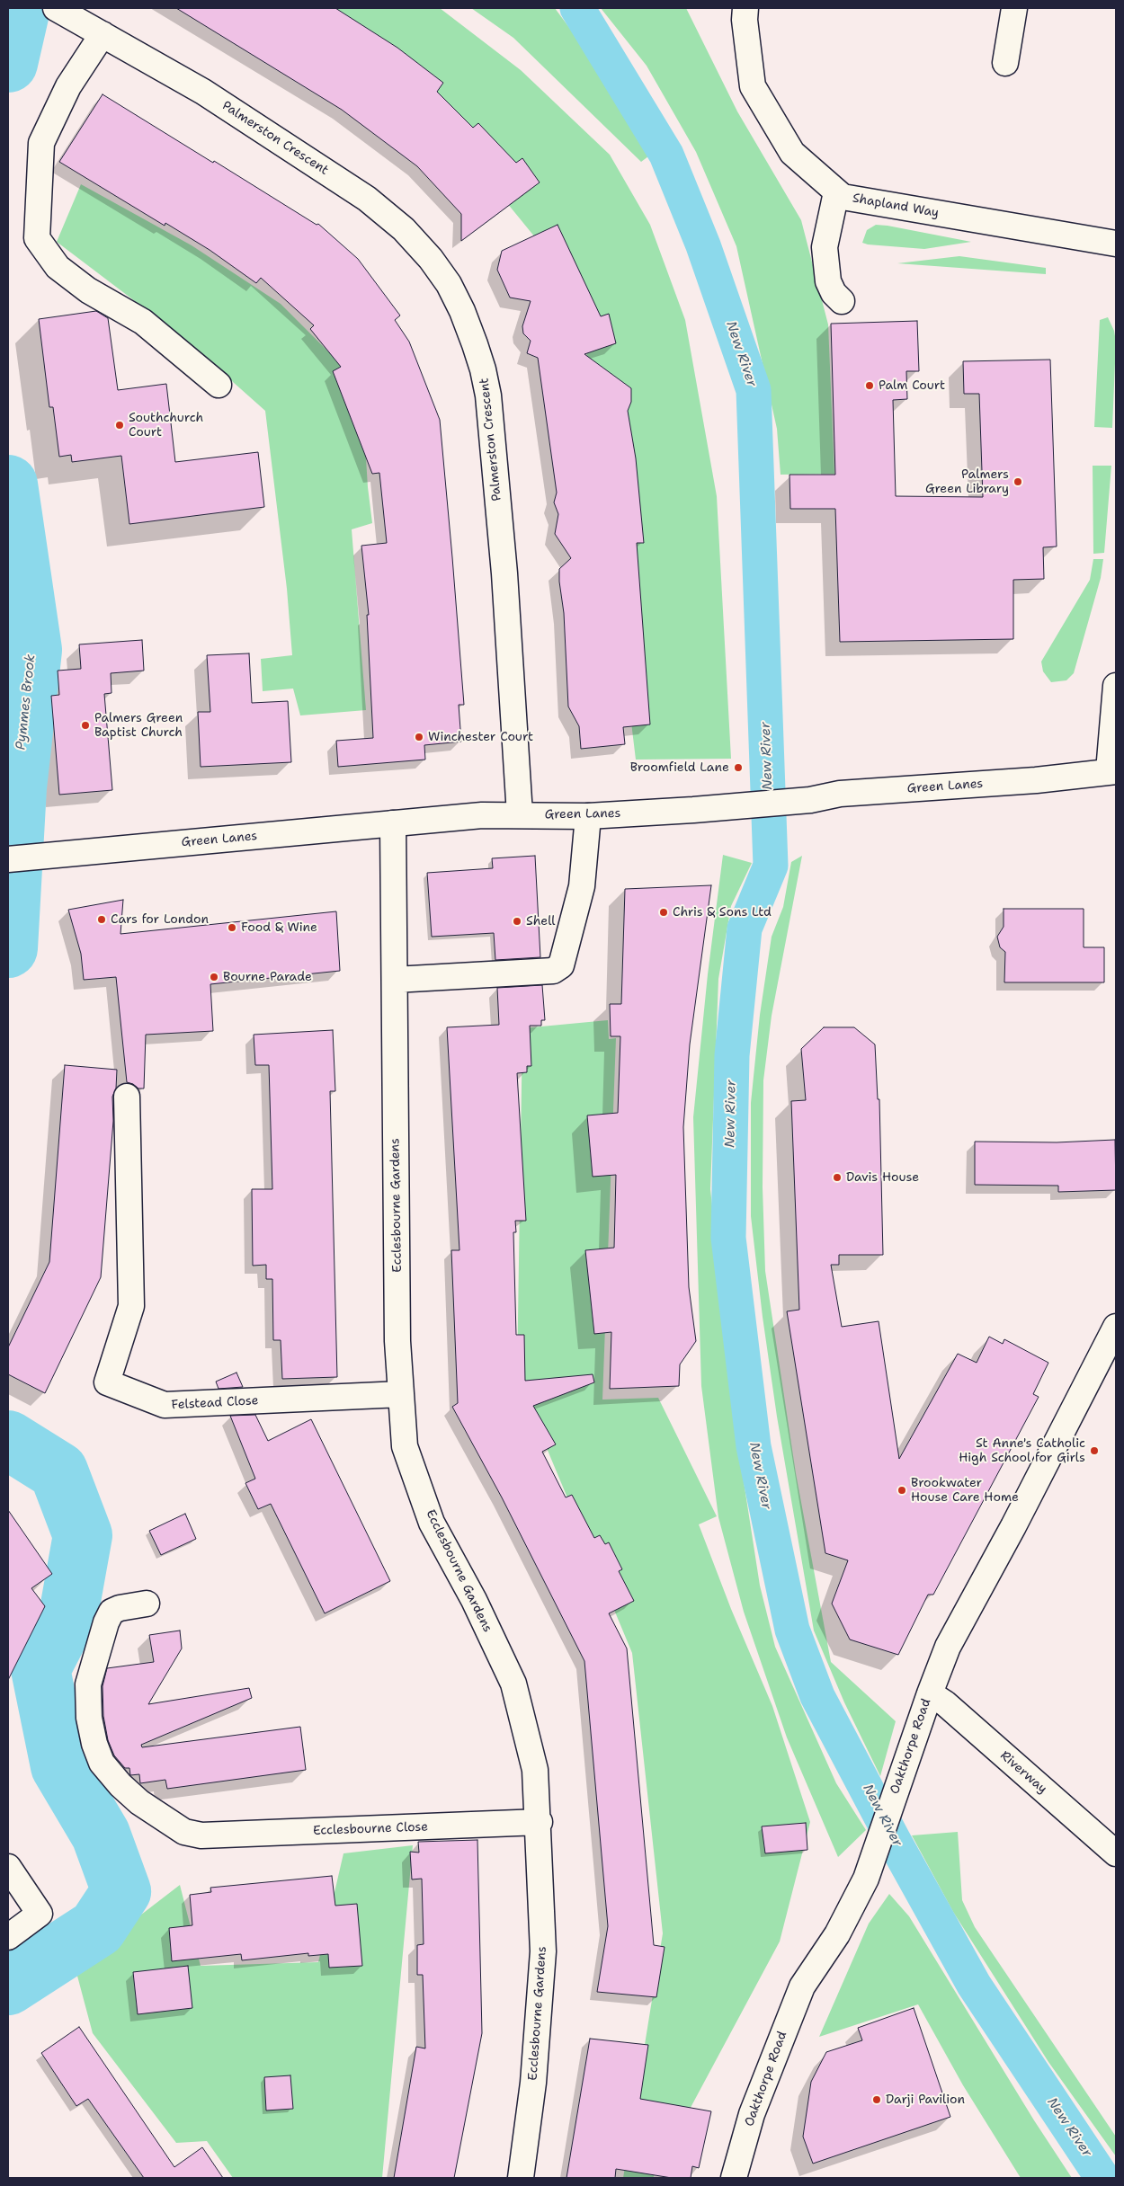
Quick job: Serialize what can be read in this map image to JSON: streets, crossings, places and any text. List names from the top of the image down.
{
  "streets": {
    "street": [
      "Palmerston Crescent",
      "Shapland Way",
      "Green Lanes",
      "Ecclesbourne Gardens",
      "Felstead Close",
      "Oakthorpe Road",
      "Riverway",
      "Ecclesbourne Close"
    ]
  },
  "crossings": [
    ["Palmerston Crescent", "Green Lanes"],
    ["Green Lanes", "Ecclesbourne Gardens"],
    ["Ecclesbourne Gardens", "Felstead Close"],
    ["Ecclesbourne Gardens", "Ecclesbourne Close"],
    ["Oakthorpe Road", "Riverway"]
  ],
  "water": ["New River", "Pymmes Brook"],
  "places": [
    "Palm Court",
    "Southchurch Court",
    "Palmers Green Library",
    "Palmers Green Baptist Church",
    "Winchester Court",
    "Broomfield Lane",
    "Chris & Sons Ltd",
    "Cars for London",
    "Shell",
    "Food & Wine",
    "Bourne Parade",
    "Davis House",
    "St Anne's Catholic High School for Girls",
    "Brookwater House Care Home",
    "Darji Pavilion"
  ]
}
